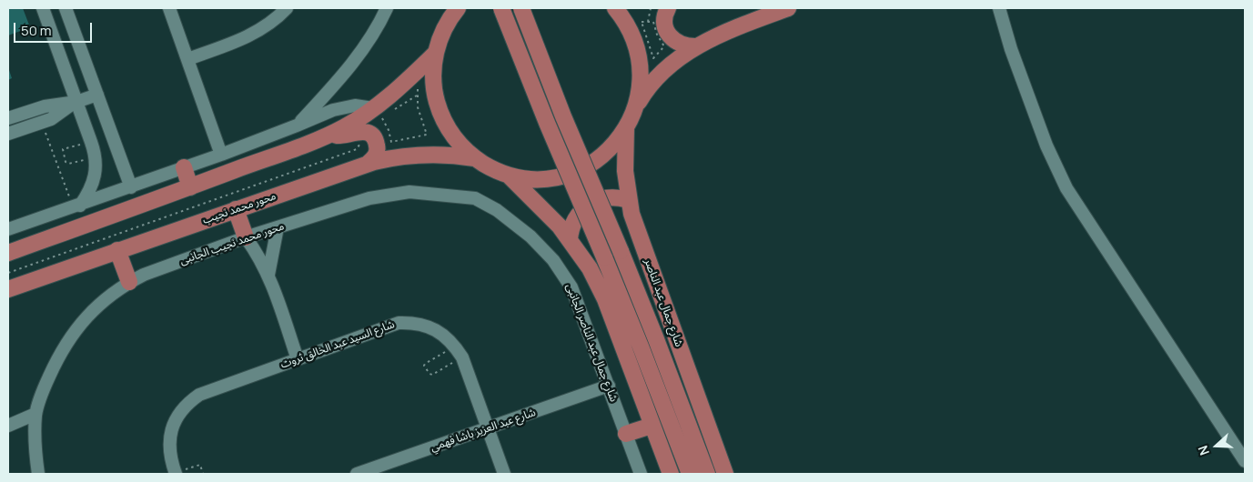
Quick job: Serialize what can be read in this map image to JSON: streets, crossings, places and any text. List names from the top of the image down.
{
  "streets": {
    "main road": ["محور محمد نجيب", "شارع جمال عبد الناصر"],
    "street": [
      "محور محمد نجيب الجانبى",
      "شارع جمال عبد الناصر الجانبى",
      "شارع السيد عبد الخالق ثروت",
      "شارع عبد العزيز باشا فهمي"
    ]
  },
  "crossings": [
    ["محور محمد نجيب الجانبى", "شارع جمال عبد الناصر الجانبى"],
    ["شارع جمال عبد الناصر الجانبى", "شارع عبد العزيز باشا فهمي"],
    ["شارع السيد عبد الخالق ثروت", "شارع عبد العزيز باشا فهمي"]
  ],
  "scale_bar": "50 m",
  "north": "left"
}
